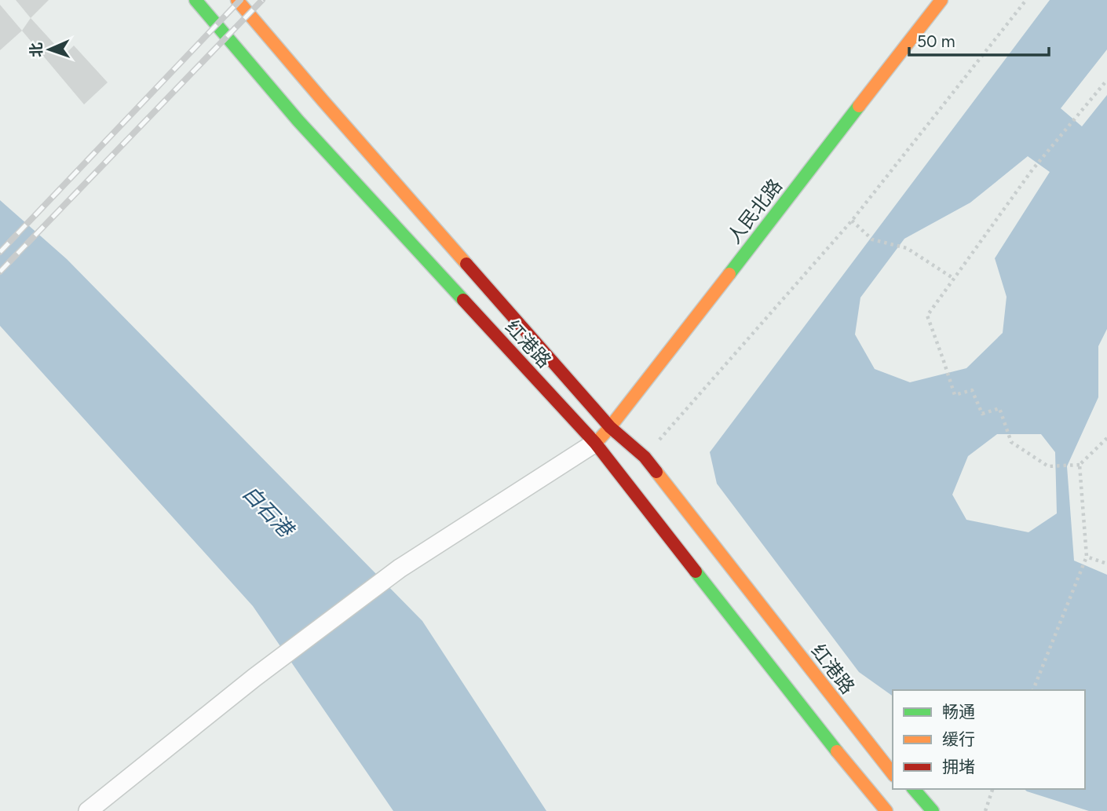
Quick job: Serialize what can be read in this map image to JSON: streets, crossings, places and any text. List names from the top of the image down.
{
  "streets": {
    "main road": ["人民北路", "红港路"]
  },
  "crossings": [
    ["人民北路", "红港路"]
  ],
  "water": ["白石港"],
  "legend": ["畅通", "缓行", "拥堵"],
  "scale_bar": "50 m",
  "north": "left"
}
